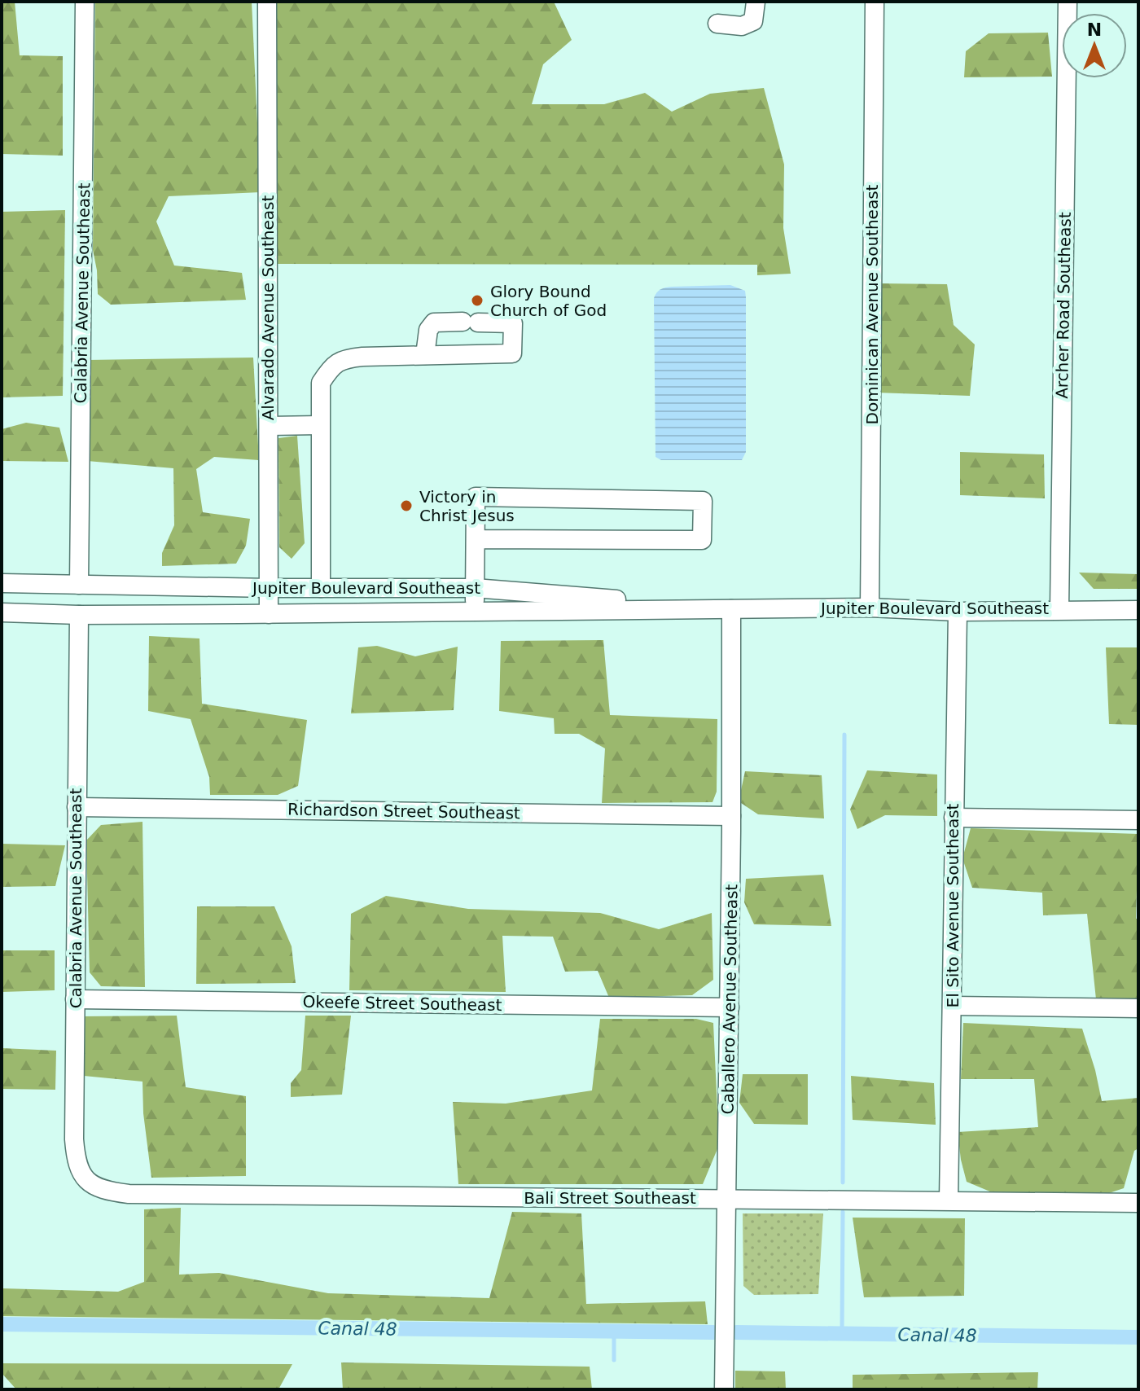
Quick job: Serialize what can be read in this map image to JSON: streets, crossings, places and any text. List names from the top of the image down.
{
  "streets": {
    "street": [
      "Calabria Avenue Southeast",
      "Dominican Avenue Southeast",
      "Archer Road Southeast",
      "Alvarado Avenue Southeast",
      "Jupiter Boulevard Southeast",
      "Richardson Street Southeast",
      "El Sito Avenue Southeast",
      "Caballero Avenue Southeast",
      "Okeefe Street Southeast",
      "Bali Street Southeast"
    ]
  },
  "crossings": [
    ["Calabria Avenue Southeast", "Jupiter Boulevard Southeast"],
    ["Calabria Avenue Southeast", "Richardson Street Southeast"],
    ["Calabria Avenue Southeast", "Okeefe Street Southeast"],
    ["Calabria Avenue Southeast", "Bali Street Southeast"],
    ["Dominican Avenue Southeast", "Jupiter Boulevard Southeast"],
    ["Archer Road Southeast", "Jupiter Boulevard Southeast"],
    ["Alvarado Avenue Southeast", "Jupiter Boulevard Southeast"],
    ["Jupiter Boulevard Southeast", "El Sito Avenue Southeast"],
    ["Jupiter Boulevard Southeast", "Caballero Avenue Southeast"],
    ["Richardson Street Southeast", "Caballero Avenue Southeast"],
    ["El Sito Avenue Southeast", "Bali Street Southeast"],
    ["Caballero Avenue Southeast", "Okeefe Street Southeast"],
    ["Caballero Avenue Southeast", "Bali Street Southeast"]
  ],
  "water": ["Canal 48"],
  "places": ["Glory Bound Church of God", "Victory in Christ Jesus"],
  "north": "top"
}
